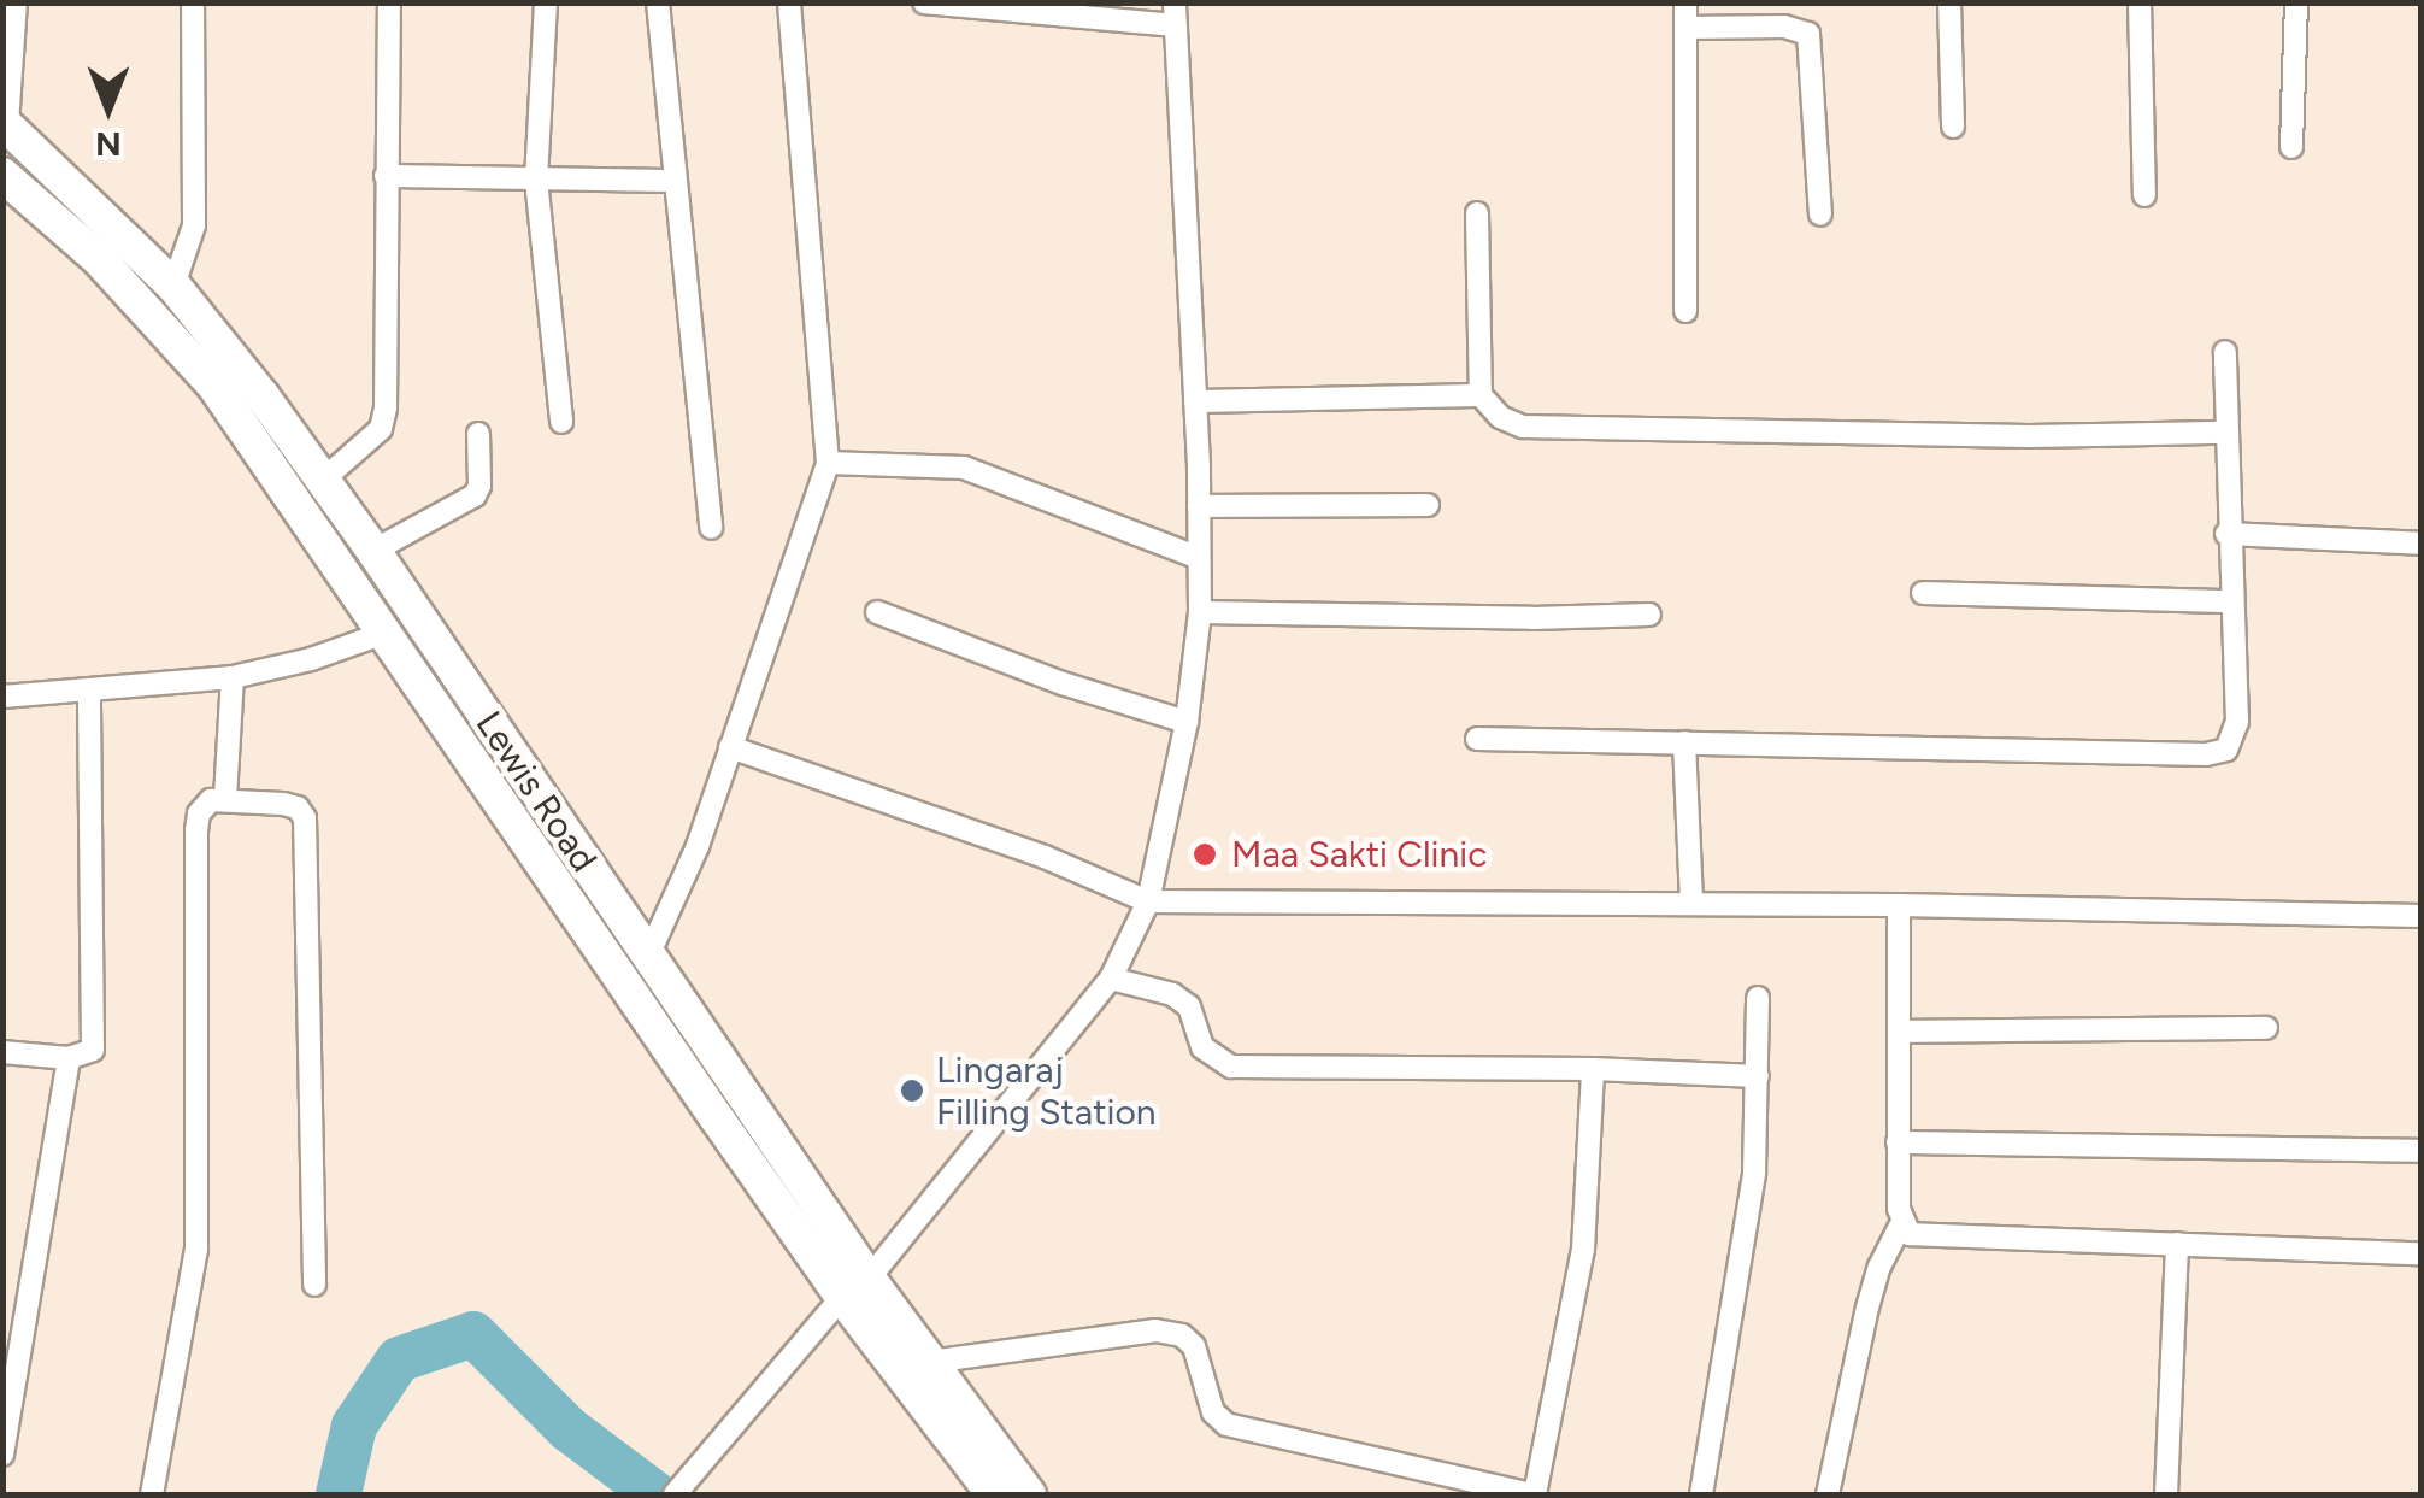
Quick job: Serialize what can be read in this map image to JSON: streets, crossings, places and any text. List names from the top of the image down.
{
  "streets": {
    "main road": ["Lewis Road"]
  },
  "places": ["Maa Sakti Clinic", "Lingaraj Filling Station"],
  "north": "bottom"
}
